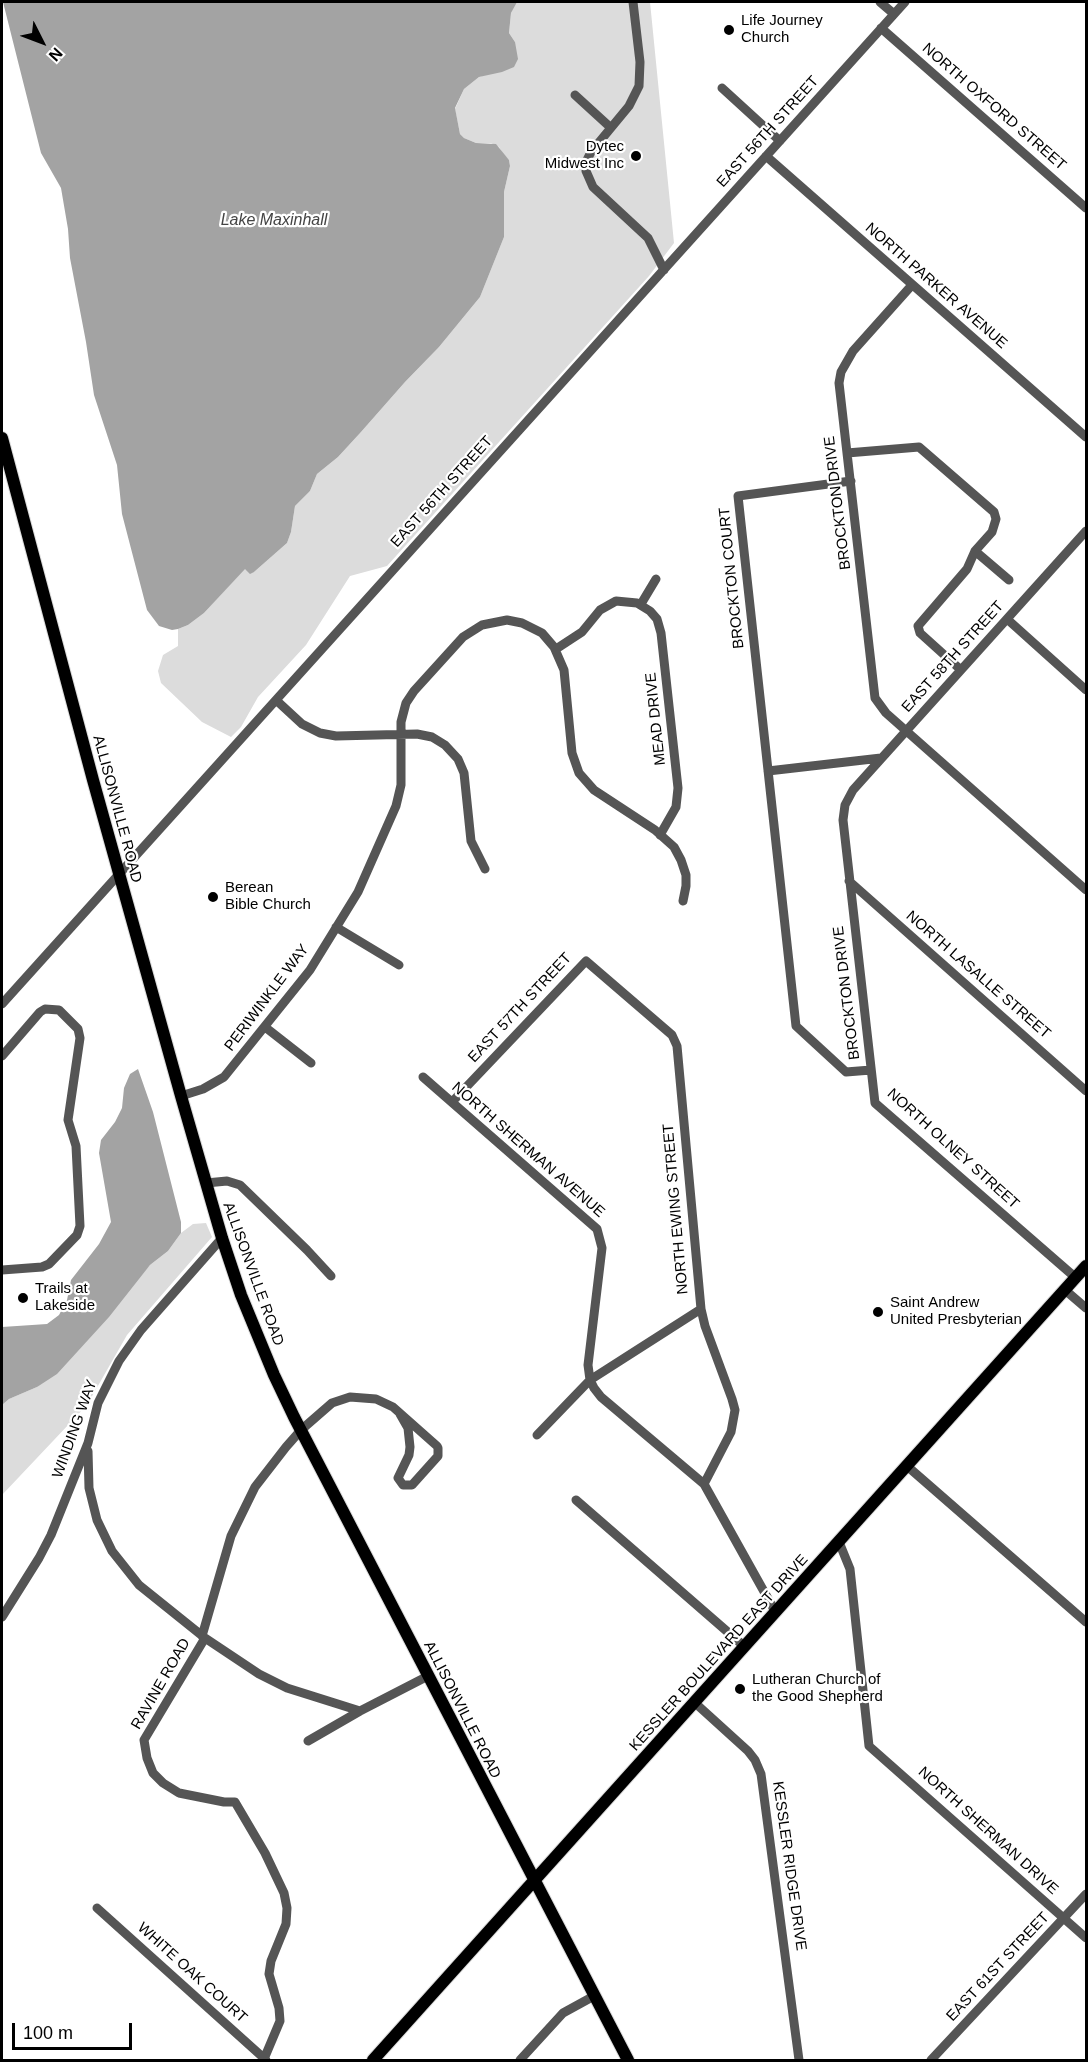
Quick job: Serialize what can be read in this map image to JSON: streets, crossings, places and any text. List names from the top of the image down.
{
  "streets": {
    "main road": ["ALLISONVILLE ROAD", "KESSLER BOULEVARD EAST DRIVE"],
    "street": [
      "NORTH OXFORD STREET",
      "EAST 56TH STREET",
      "NORTH PARKER AVENUE",
      "BROCKTON DRIVE",
      "BROCKTON COURT",
      "EAST 58TH STREET",
      "MEAD DRIVE",
      "NORTH LASALLE STREET",
      "PERIWINKLE WAY",
      "EAST 57TH STREET",
      "NORTH OLNEY STREET",
      "NORTH SHERMAN AVENUE",
      "NORTH EWING STREET",
      "WINDING WAY",
      "RAVINE ROAD",
      "NORTH SHERMAN DRIVE",
      "KESSLER RIDGE DRIVE",
      "EAST 61ST STREET",
      "WHITE OAK COURT"
    ]
  },
  "crossings": [
    ["NORTH OXFORD STREET", "EAST 56TH STREET"],
    ["EAST 56TH STREET", "NORTH PARKER AVENUE"],
    ["EAST 56TH STREET", "ALLISONVILLE ROAD"],
    ["NORTH PARKER AVENUE", "BROCKTON DRIVE"],
    ["BROCKTON DRIVE", "BROCKTON COURT"],
    ["BROCKTON DRIVE", "EAST 58TH STREET"],
    ["BROCKTON DRIVE", "NORTH LASALLE STREET"],
    ["BROCKTON DRIVE", "NORTH OLNEY STREET"],
    ["BROCKTON COURT", "NORTH OLNEY STREET"],
    ["ALLISONVILLE ROAD", "PERIWINKLE WAY"],
    ["ALLISONVILLE ROAD", "WINDING WAY"],
    ["ALLISONVILLE ROAD", "KESSLER BOULEVARD EAST DRIVE"],
    ["EAST 57TH STREET", "NORTH SHERMAN AVENUE"],
    ["EAST 57TH STREET", "NORTH EWING STREET"],
    ["NORTH OLNEY STREET", "KESSLER BOULEVARD EAST DRIVE"],
    ["KESSLER BOULEVARD EAST DRIVE", "NORTH SHERMAN DRIVE"],
    ["KESSLER BOULEVARD EAST DRIVE", "KESSLER RIDGE DRIVE"],
    ["RAVINE ROAD", "WHITE OAK COURT"],
    ["NORTH SHERMAN DRIVE", "EAST 61ST STREET"]
  ],
  "water": ["Lake Maxinhall"],
  "places": [
    "Life Journey Church",
    "Dytec Midwest Inc",
    "Berean Bible Church",
    "Trails at Lakeside",
    "Saint Andrew United Presbyterian",
    "Lutheran Church of the Good Shepherd"
  ],
  "scale_bar": "100 m",
  "north": "bottom right"
}
